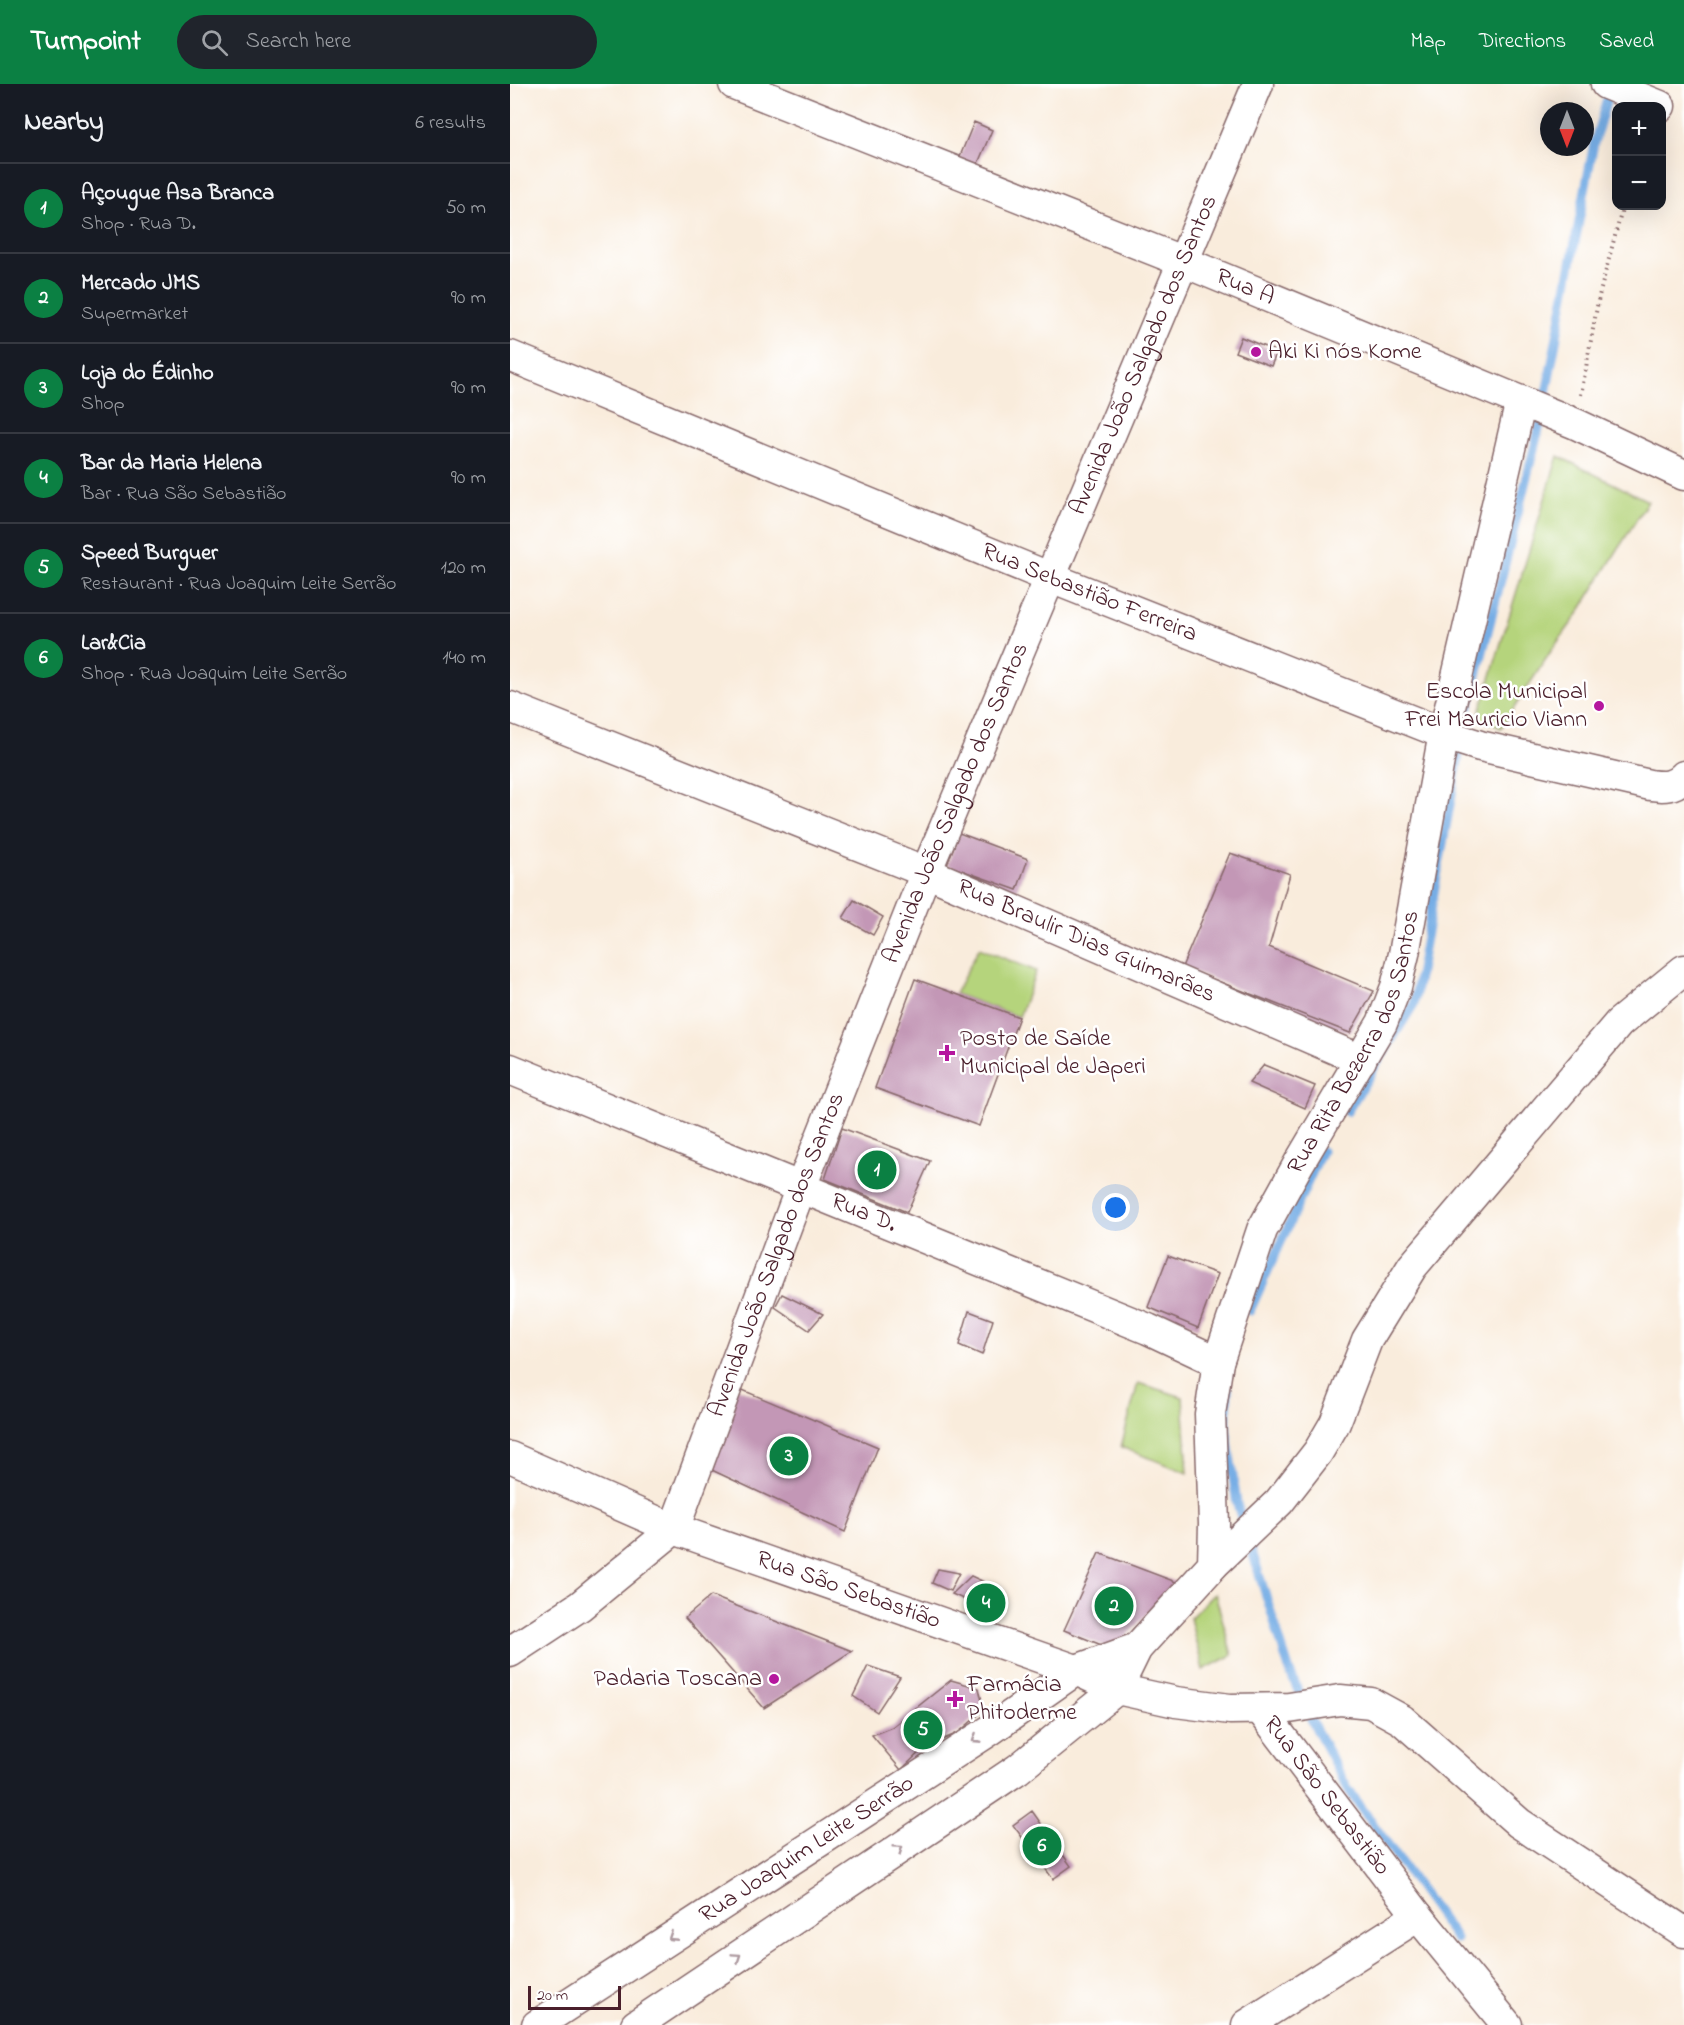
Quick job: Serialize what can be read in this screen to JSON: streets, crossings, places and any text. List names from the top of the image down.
{
  "streets": {
    "street": [
      "Rua A",
      "Avenida João Salgado dos Santos",
      "Rua Sebastião Ferreira",
      "Rua Braulir Dias Guimarães",
      "Rua Rita Bezerra dos Santos",
      "Rua D.",
      "Rua São Sebastião",
      "Rua Joaquim Leite Serrão"
    ]
  },
  "crossings": [
    ["Rua A", "Avenida João Salgado dos Santos"],
    ["Rua A", "Rua Rita Bezerra dos Santos"],
    ["Avenida João Salgado dos Santos", "Rua Sebastião Ferreira"],
    ["Avenida João Salgado dos Santos", "Rua Braulir Dias Guimarães"],
    ["Avenida João Salgado dos Santos", "Rua D."],
    ["Avenida João Salgado dos Santos", "Rua São Sebastião"],
    ["Rua Sebastião Ferreira", "Rua Rita Bezerra dos Santos"],
    ["Rua Braulir Dias Guimarães", "Rua Rita Bezerra dos Santos"],
    ["Rua Rita Bezerra dos Santos", "Rua D."],
    ["Rua São Sebastião", "Rua Joaquim Leite Serrão"]
  ],
  "places": {
    "other": ["Aki Ki nós Kome", "Escola Municipal Frei Mauricio Viann", "Padaria Toscana"],
    "health": ["Posto de Saíde Municipal de Japeri", "Farmácia Phitoderme"]
  },
  "scale_bar": "20 m",
  "north": "bottom",
  "page": {
    "header": "Turnpoint",
    "search": "Search here",
    "nav": ["Map", "Directions", "Saved"],
    "heading": ["Nearby", "6 results"],
    "map_buttons": ["+", "−"],
    "list": [
      {
        "mark": "1",
        "name": "Açougue Asa Branca",
        "note": "Shop · Rua D.",
        "value": "50 m"
      },
      {
        "mark": "2",
        "name": "Mercado JMS",
        "note": "Supermarket",
        "value": "90 m"
      },
      {
        "mark": "3",
        "name": "Loja do Édinho",
        "note": "Shop",
        "value": "90 m"
      },
      {
        "mark": "4",
        "name": "Bar da Maria Helena",
        "note": "Bar · Rua São Sebastião",
        "value": "90 m"
      },
      {
        "mark": "5",
        "name": "Speed Burguer",
        "note": "Restaurant · Rua Joaquim Leite Serrão",
        "value": "120 m"
      },
      {
        "mark": "6",
        "name": "Lar&Cia",
        "note": "Shop · Rua Joaquim Leite Serrão",
        "value": "140 m"
      }
    ],
    "pins": [
      "1",
      "3",
      "4",
      "2",
      "5",
      "6"
    ],
    "scale": "20 m"
  }
}
